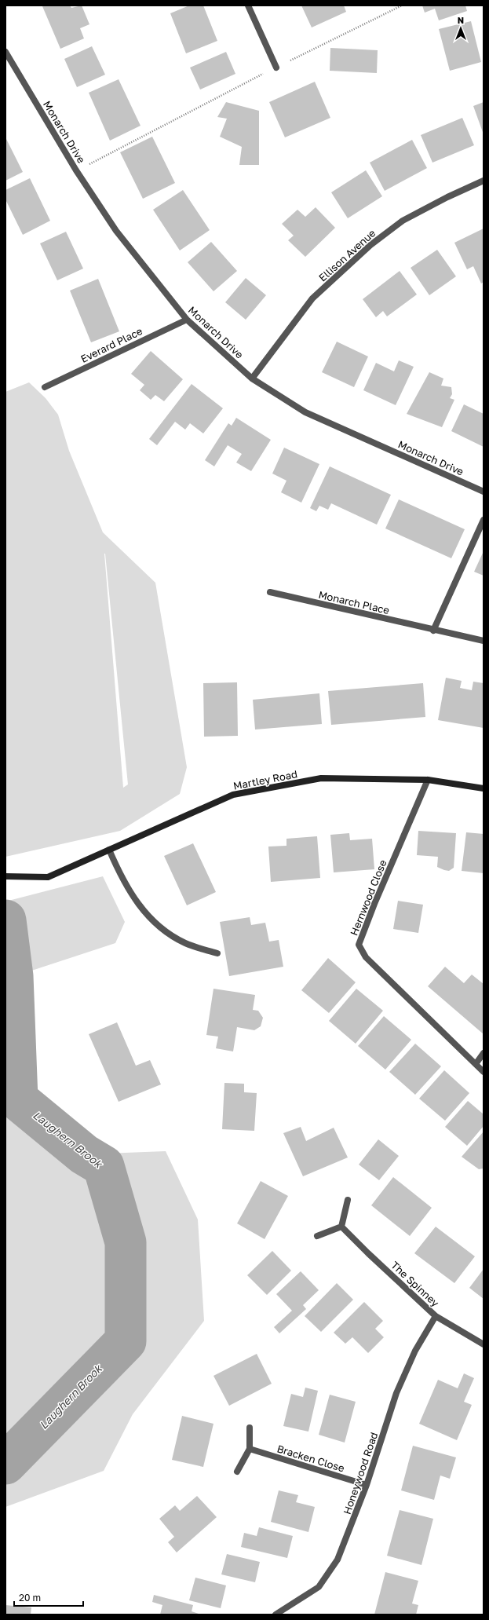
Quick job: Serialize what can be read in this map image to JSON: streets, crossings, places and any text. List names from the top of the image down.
{
  "streets": {
    "main road": ["Martley Road"],
    "street": [
      "Monarch Drive",
      "Ellison Avenue",
      "Everard Place",
      "Monarch Place",
      "Hernwood Close",
      "The Spinney",
      "Bracken Close",
      "Honeywood Road"
    ]
  },
  "crossings": [
    ["Monarch Drive", "Ellison Avenue"],
    ["Monarch Drive", "Everard Place"],
    ["Martley Road", "Hernwood Close"],
    ["The Spinney", "Honeywood Road"],
    ["Bracken Close", "Honeywood Road"]
  ],
  "water": ["Laughern Brook"],
  "scale_bar": "20 m",
  "north": "top"
}
